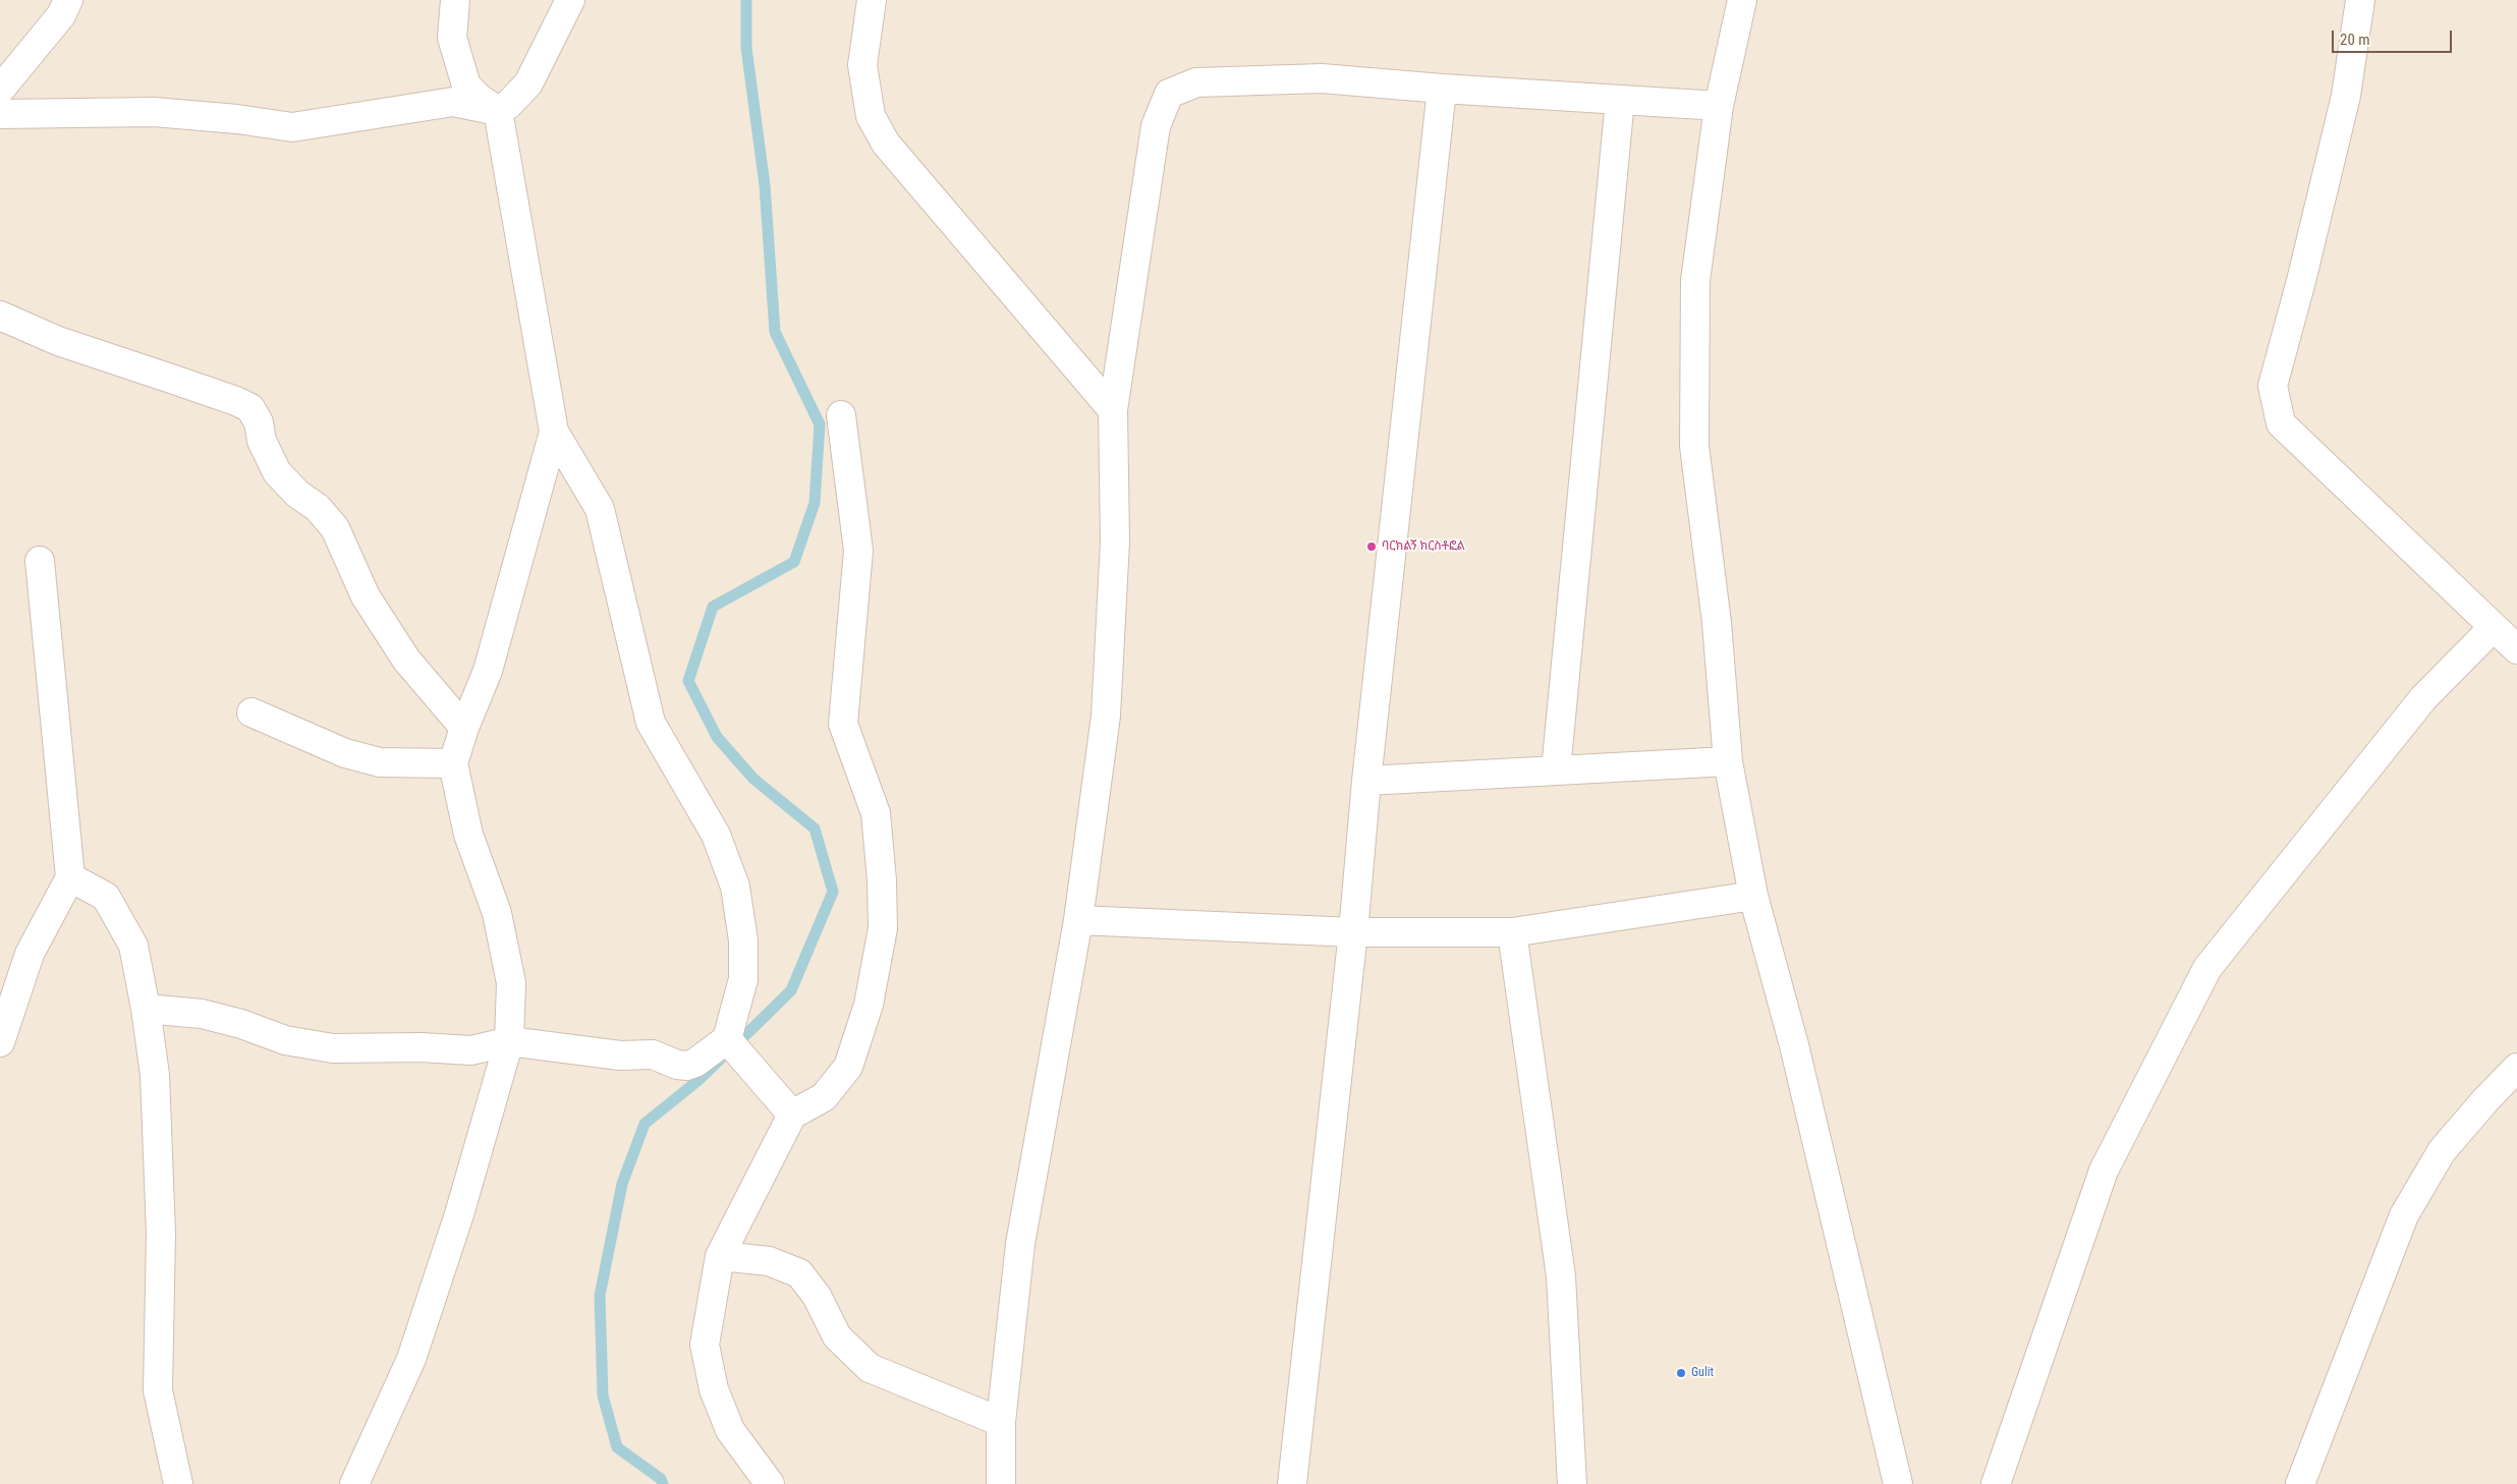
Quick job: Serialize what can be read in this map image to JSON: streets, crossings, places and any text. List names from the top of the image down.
{
  "places": ["ባርክልኝ ክርስቶፎል", "Gulit"],
  "scale_bar": "20 m"
}
